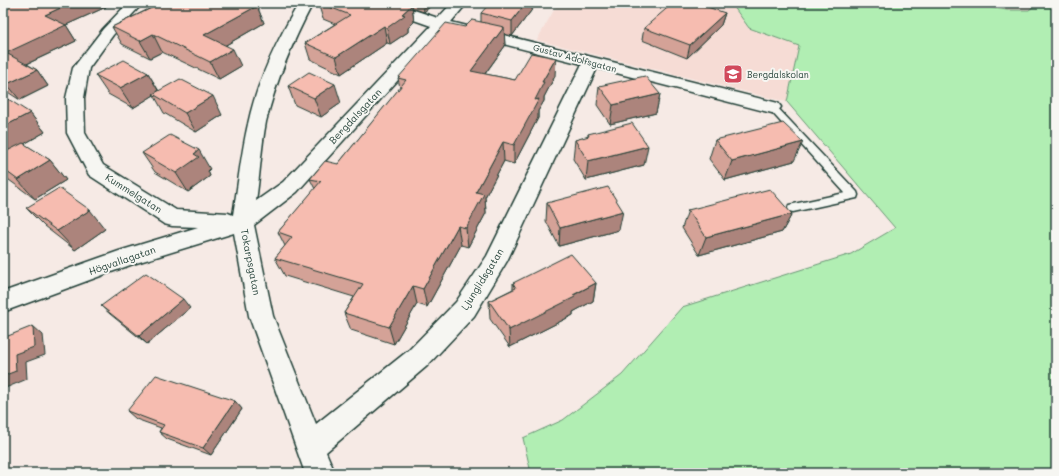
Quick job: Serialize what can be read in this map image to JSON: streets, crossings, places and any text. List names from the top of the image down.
{
  "streets": {
    "street": [
      "Gustav Adolfsgatan",
      "Bergdalsgatan",
      "Kummelgatan",
      "Högvallagatan",
      "Tokarpsgatan",
      "Ljunglidsgatan"
    ]
  },
  "crossings": [
    ["Gustav Adolfsgatan", "Bergdalsgatan"],
    ["Gustav Adolfsgatan", "Ljunglidsgatan"],
    ["Bergdalsgatan", "Kummelgatan"],
    ["Bergdalsgatan", "Högvallagatan"],
    ["Bergdalsgatan", "Tokarpsgatan"],
    ["Kummelgatan", "Högvallagatan"],
    ["Kummelgatan", "Tokarpsgatan"],
    ["Högvallagatan", "Tokarpsgatan"],
    ["Tokarpsgatan", "Ljunglidsgatan"]
  ],
  "places": {
    "school or university": ["Bergdalskolan"]
  }
}
